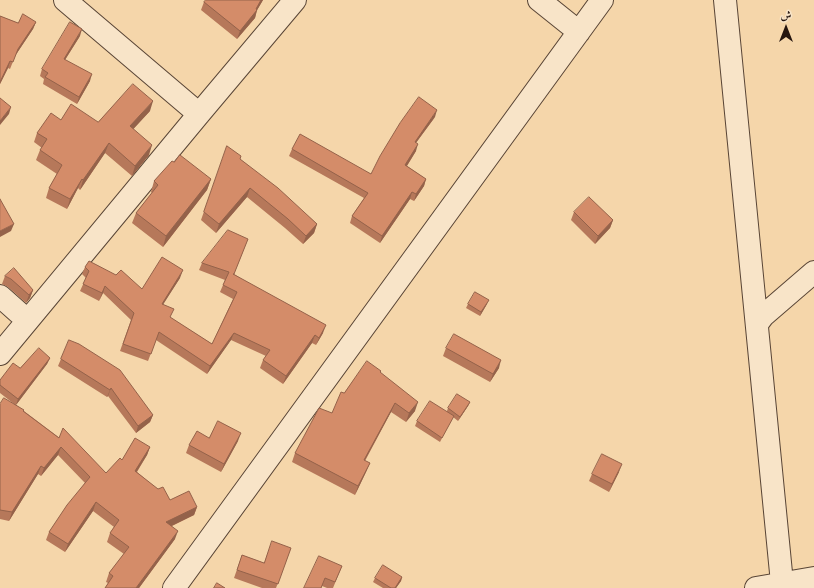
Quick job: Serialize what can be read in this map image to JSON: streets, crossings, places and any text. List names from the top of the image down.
{
  "north": "top"
}
